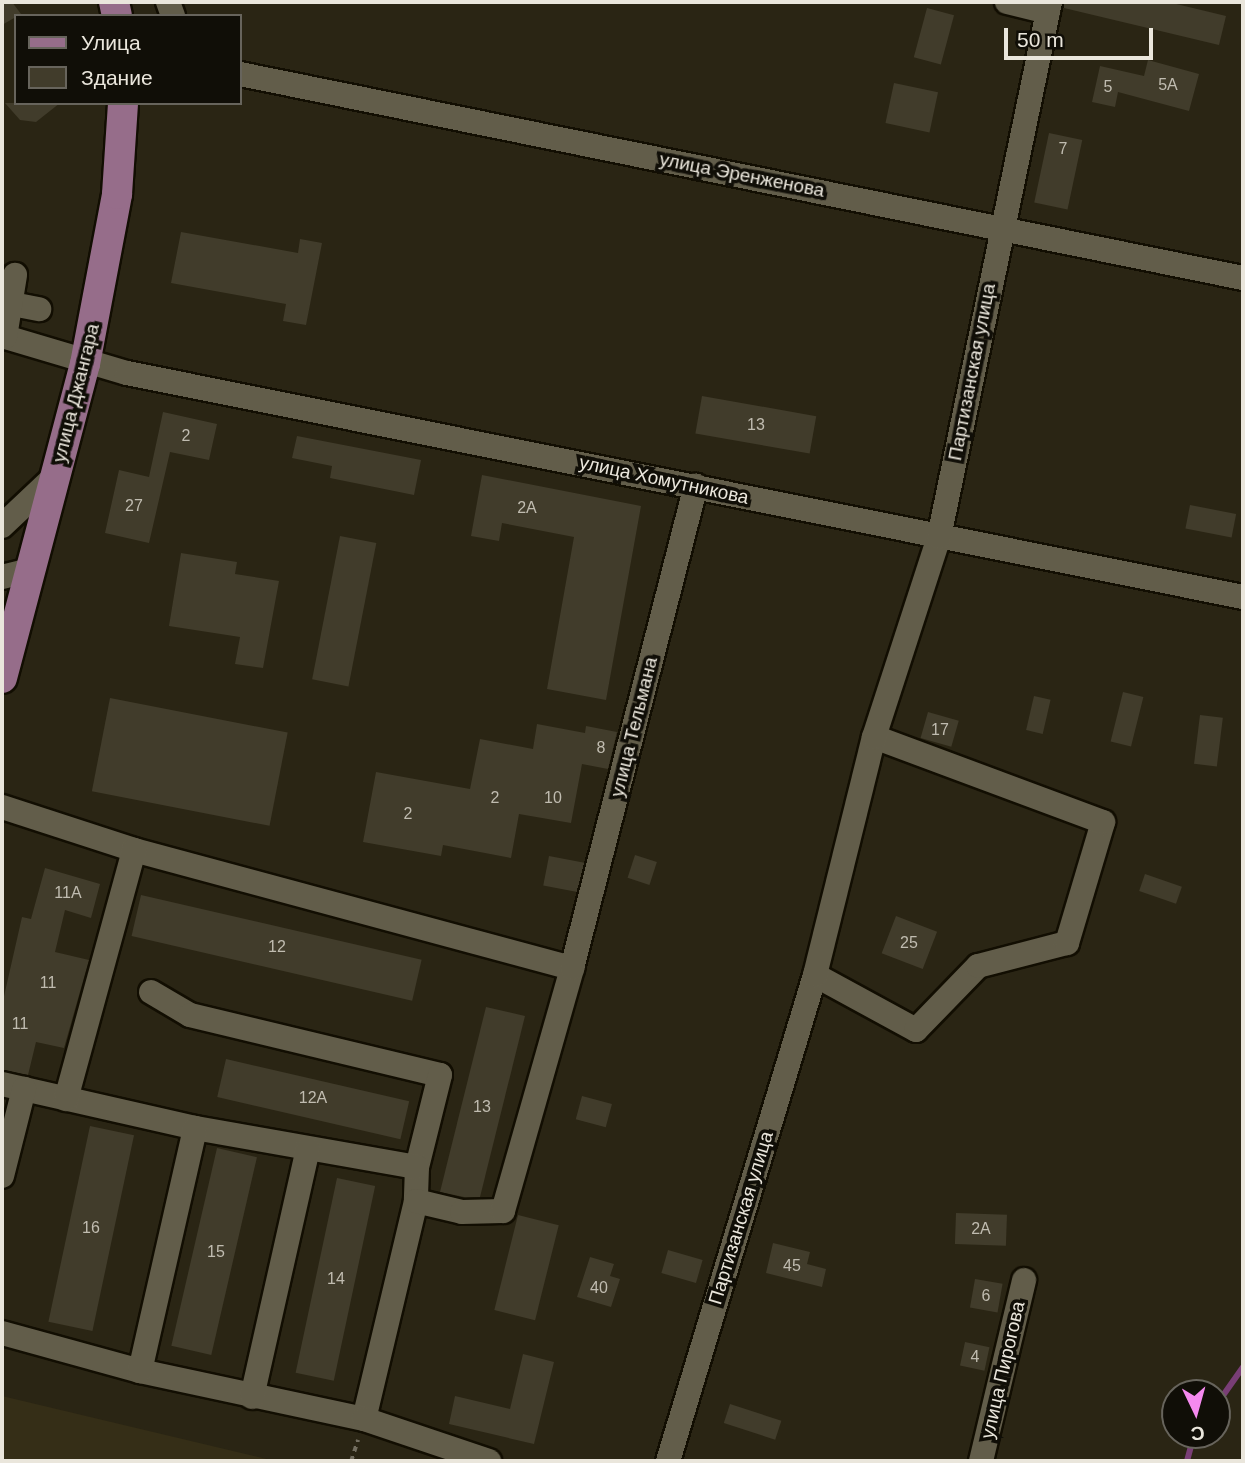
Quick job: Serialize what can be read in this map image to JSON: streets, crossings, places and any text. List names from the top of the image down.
{
  "streets": {
    "main road": ["улица Джангара"],
    "street": [
      "улица Эренженова",
      "Партизанская улица",
      "улица Хомутникова",
      "улица Тельмана",
      "улица Пирогова"
    ]
  },
  "crossings": [
    ["улица Эренженова", "Партизанская улица"],
    ["Партизанская улица", "улица Хомутникова"],
    ["улица Джангара", "улица Хомутникова"],
    ["улица Хомутникова", "улица Тельмана"]
  ],
  "house_numbers": [
    "5А",
    "5",
    "7",
    "13",
    "2",
    "27",
    "2А",
    "17",
    "8",
    "2",
    "10",
    "2",
    "11А",
    "25",
    "12",
    "11",
    "11",
    "12А",
    "13",
    "16",
    "2А",
    "15",
    "45",
    "14",
    "40",
    "6",
    "4"
  ],
  "legend": ["Улица", "Здание"],
  "scale_bar": "50 m",
  "north": "bottom"
}
